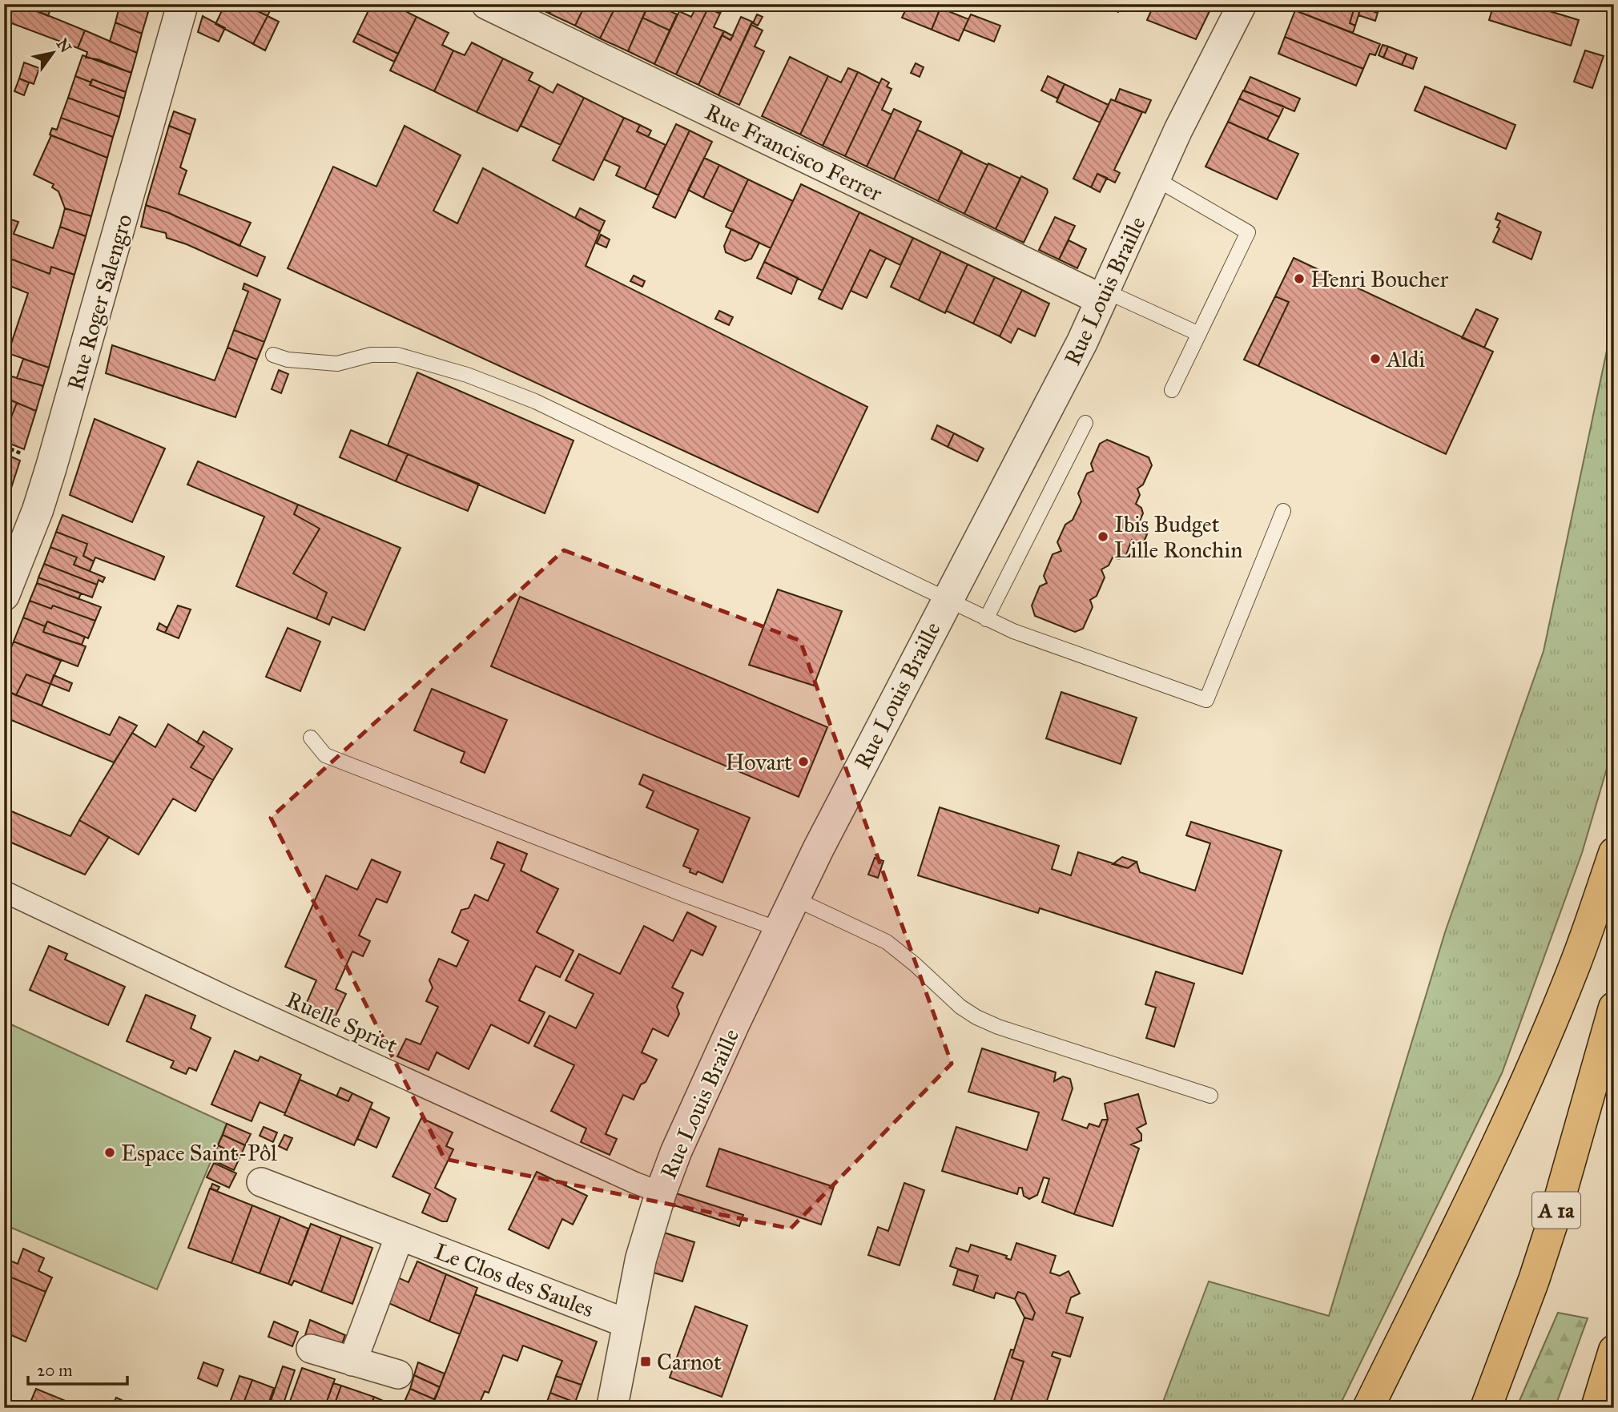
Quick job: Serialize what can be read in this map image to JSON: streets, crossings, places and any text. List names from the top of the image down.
{
  "streets": {
    "highway": ["A 1a"],
    "street": [
      "Rue Francisco Ferrer",
      "Rue Louis Braille",
      "Rue Roger Salengro",
      "Ruelle Spriet",
      "Le Clos des Saules"
    ]
  },
  "crossings": [
    ["Rue Francisco Ferrer", "Rue Louis Braille"],
    ["Rue Louis Braille", "Ruelle Spriet"],
    ["Rue Louis Braille", "Le Clos des Saules"]
  ],
  "places": {
    "other": [
      "Henri Boucher",
      "Aldi",
      "Ibis Budget Lille Ronchin",
      "Hovart",
      "Espace Saint-Pôl"
    ],
    "transit": ["Carnot"]
  },
  "scale_bar": "20 m",
  "north": "top right"
}
